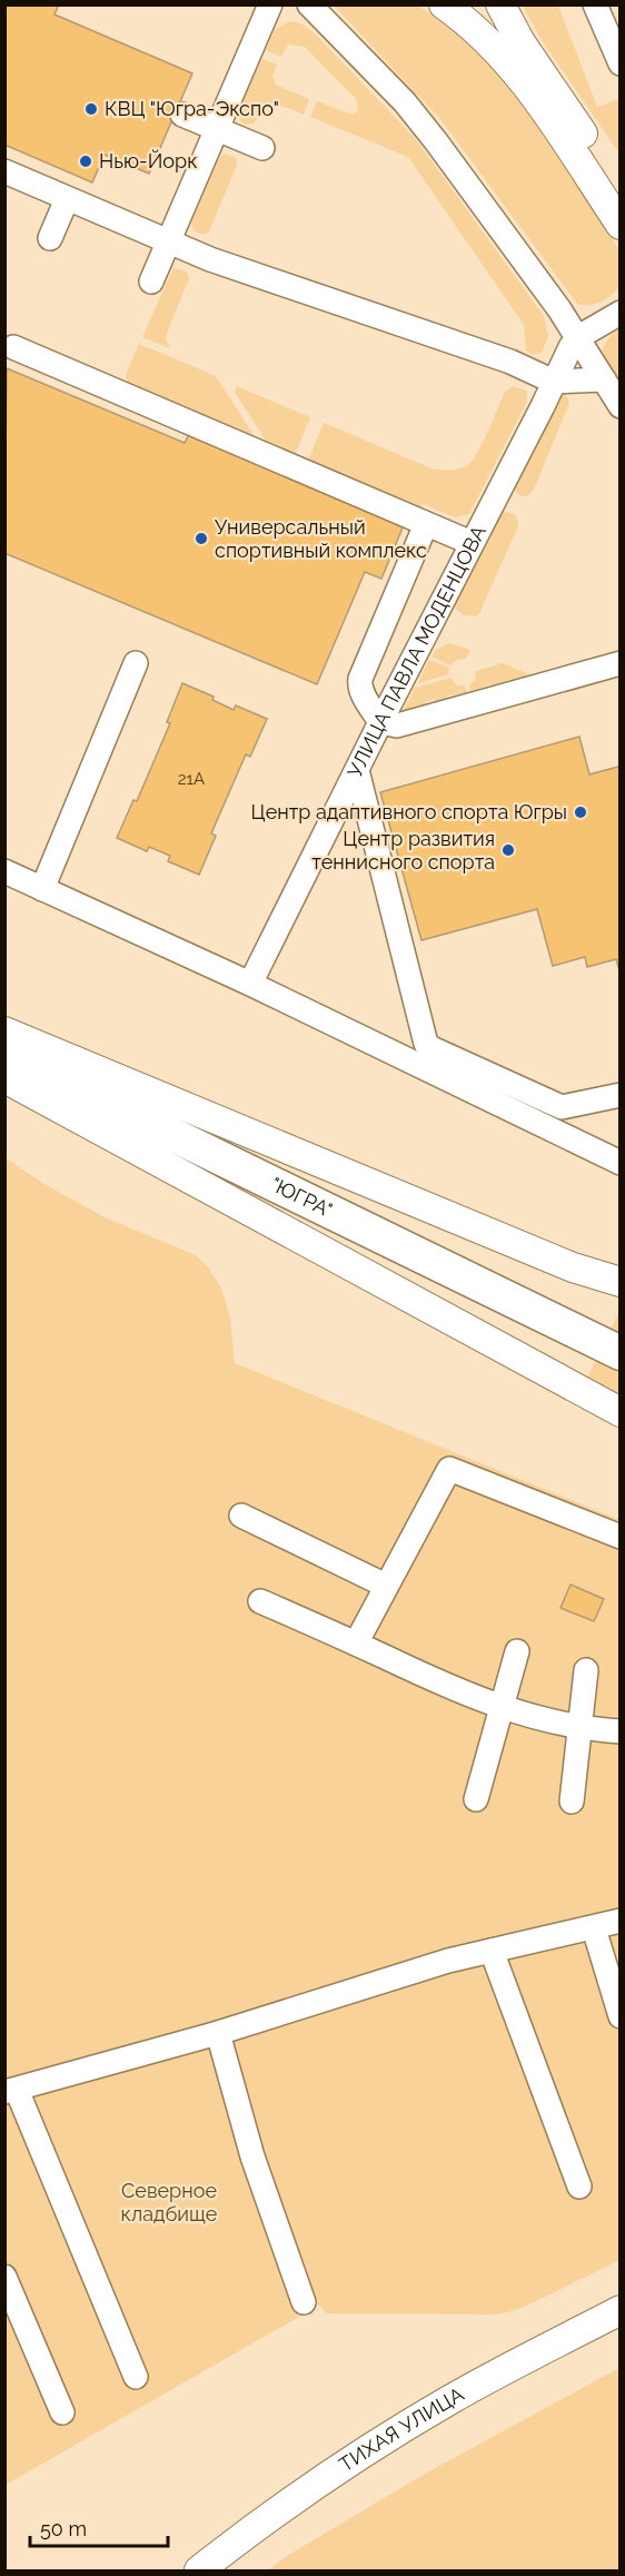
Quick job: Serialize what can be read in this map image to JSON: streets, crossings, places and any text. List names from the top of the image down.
{
  "streets": {
    "highway": ["\"ЮГРА\""],
    "main road": ["ТИХАЯ УЛИЦА"],
    "street": ["УЛИЦА ПАВЛА МОДЕНЦОВА"]
  },
  "parks": ["Северное кладбище"],
  "places": [
    "КВЦ \"Югра-Экспо\"",
    "Нью-Йорк",
    "Универсальный спортивный комплекс",
    "Центр адаптивного спорта Югры",
    "Центр развития теннисного спорта"
  ],
  "house_numbers": ["21А"],
  "scale_bar": "50 m"
}
